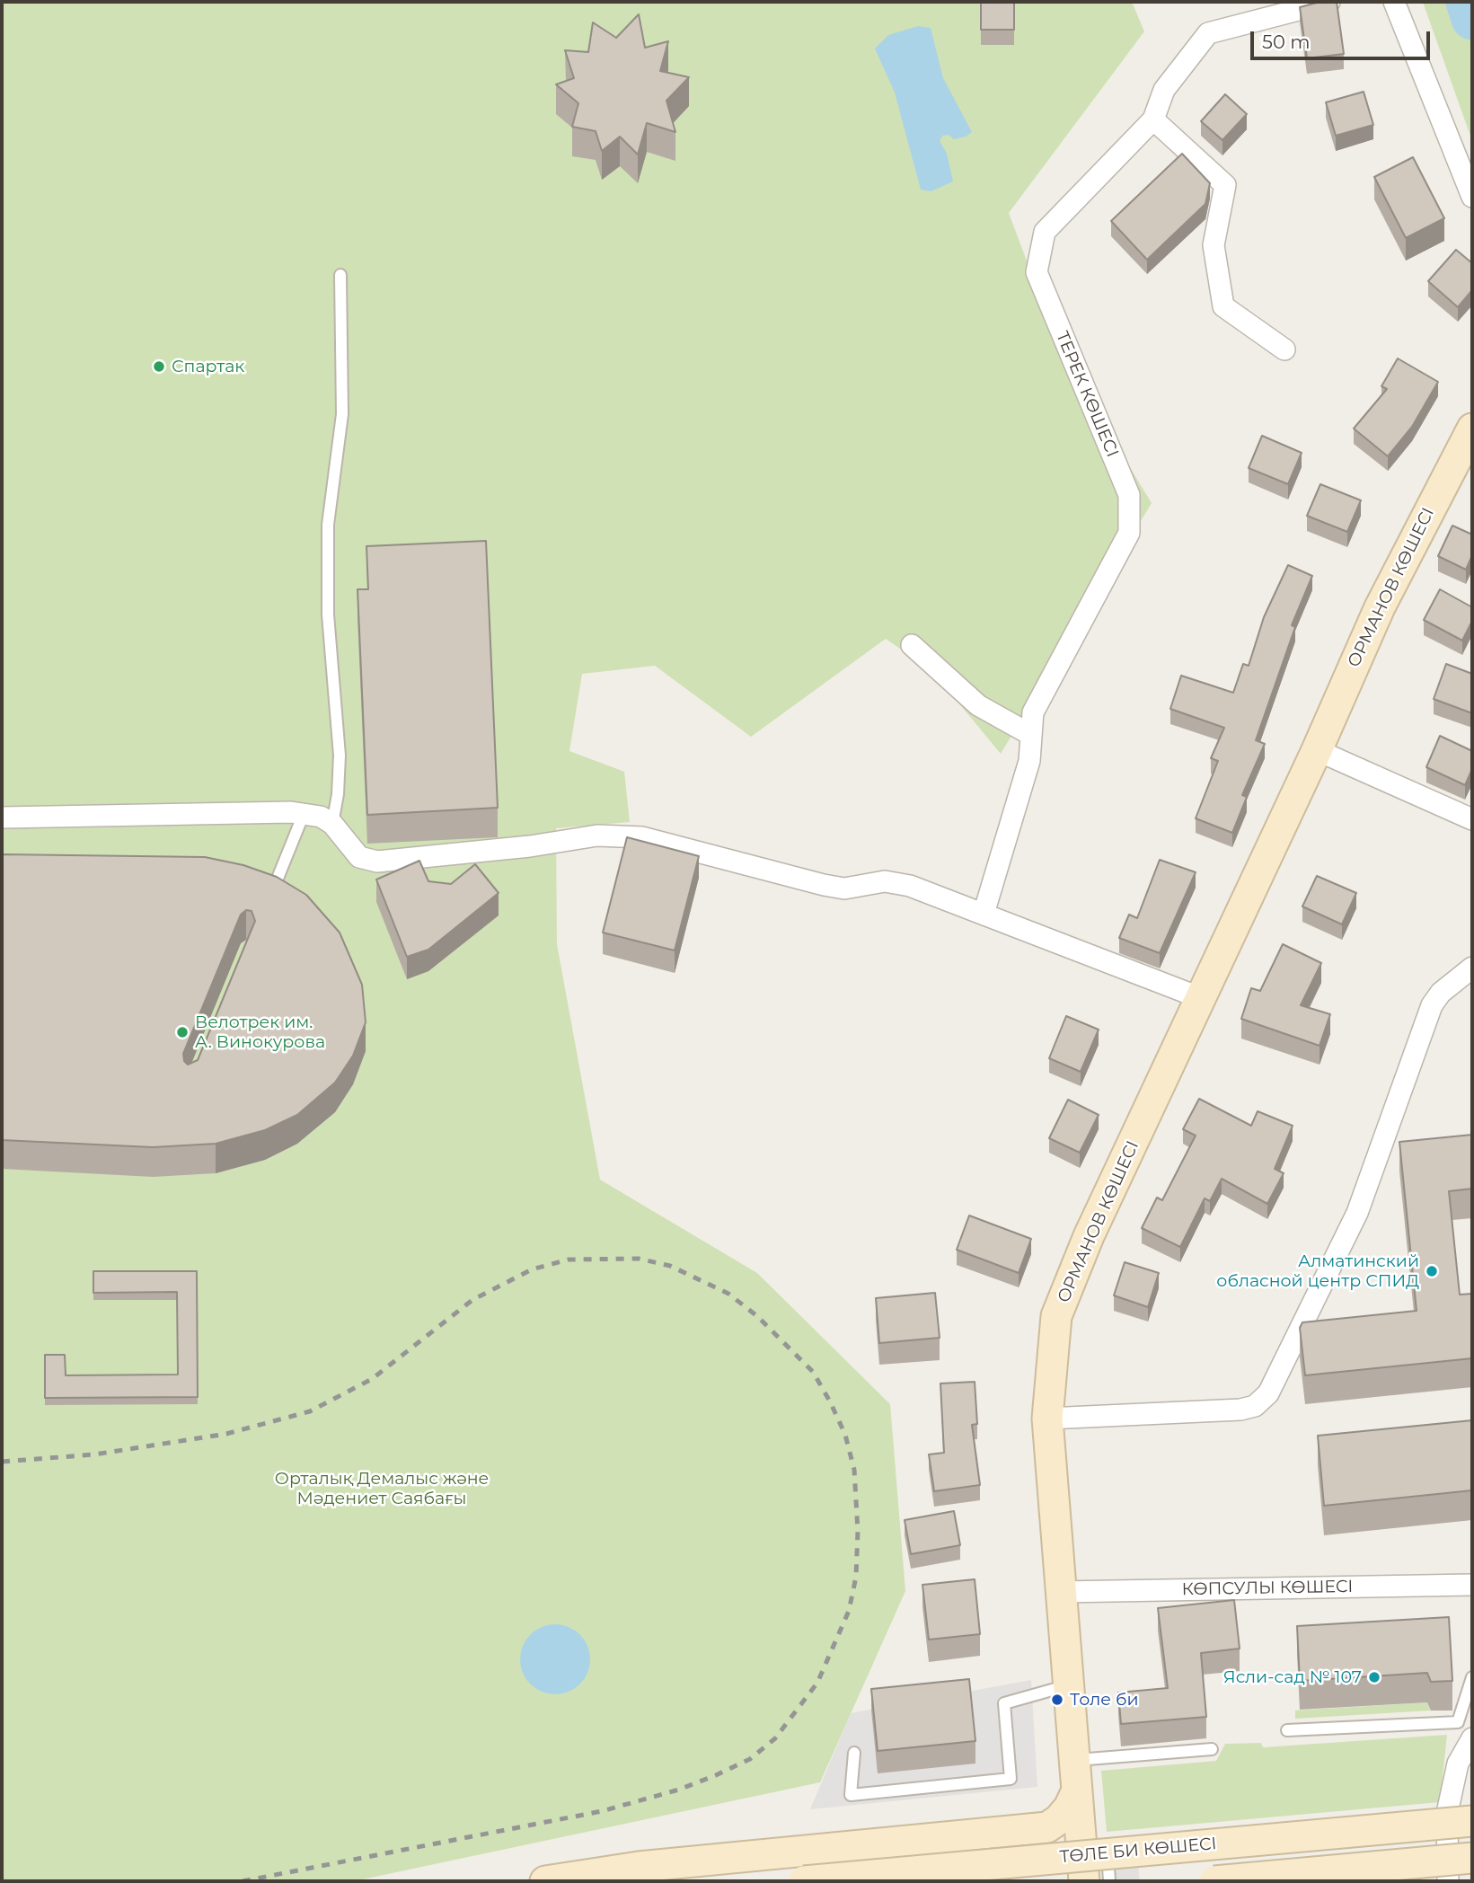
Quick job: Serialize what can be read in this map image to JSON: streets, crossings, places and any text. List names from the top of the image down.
{
  "streets": {
    "street": [
      "ТЕРЕК КӨШЕСІ",
      "ОРМАНОВ КӨШЕСІ",
      "КӨПСУЛЫ КӨШЕСІ",
      "ТӨЛЕ БИ КӨШЕСІ"
    ]
  },
  "crossings": [
    ["ОРМАНОВ КӨШЕСІ", "КӨПСУЛЫ КӨШЕСІ"]
  ],
  "parks": ["Орталық Демалыс және Мәдениет Саябағы"],
  "places": [
    "Спартак",
    "Велотрек им. А. Винокурова",
    "Алматинский обласной центр СПИД",
    "Ясли-сад № 107",
    "Толе би"
  ],
  "scale_bar": "50 m"
}
